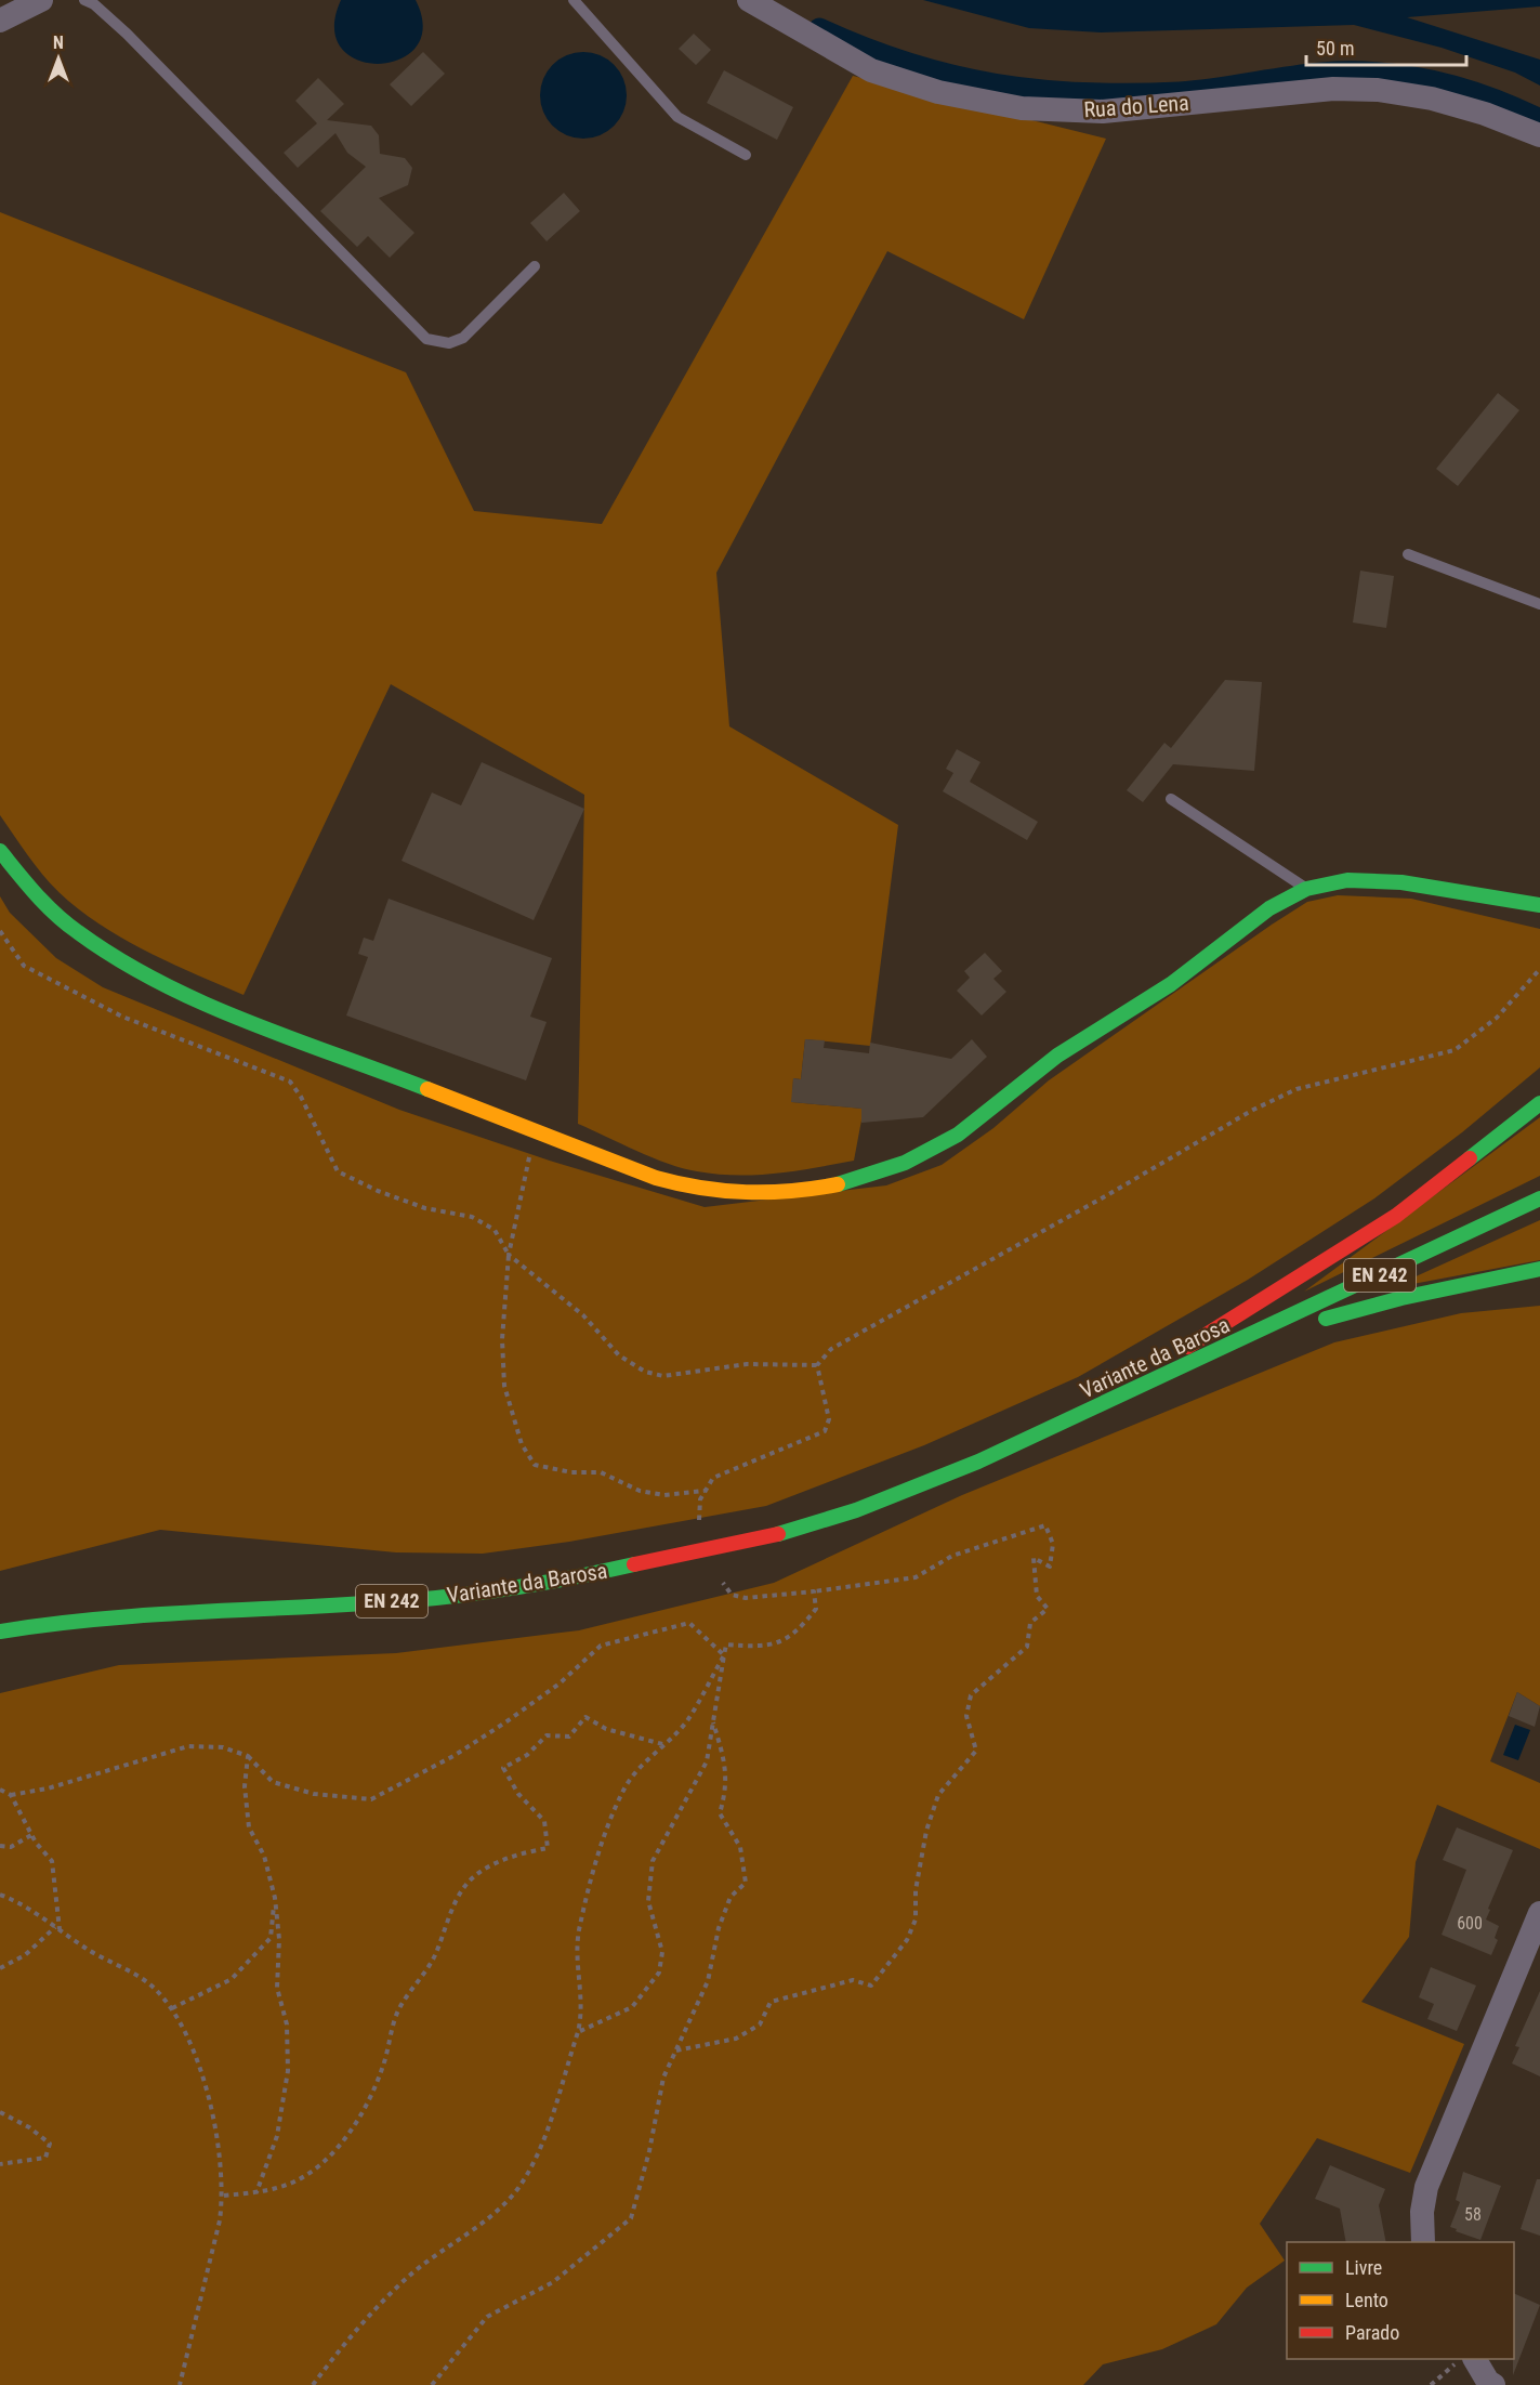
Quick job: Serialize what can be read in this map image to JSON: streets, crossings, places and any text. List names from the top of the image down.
{
  "streets": {
    "main road": ["EN 242", "Variante da Barosa"],
    "street": ["Rua do Lena"]
  },
  "house_numbers": ["600", "58"],
  "legend": ["Livre", "Lento", "Parado"],
  "scale_bar": "50 m",
  "north": "top"
}
